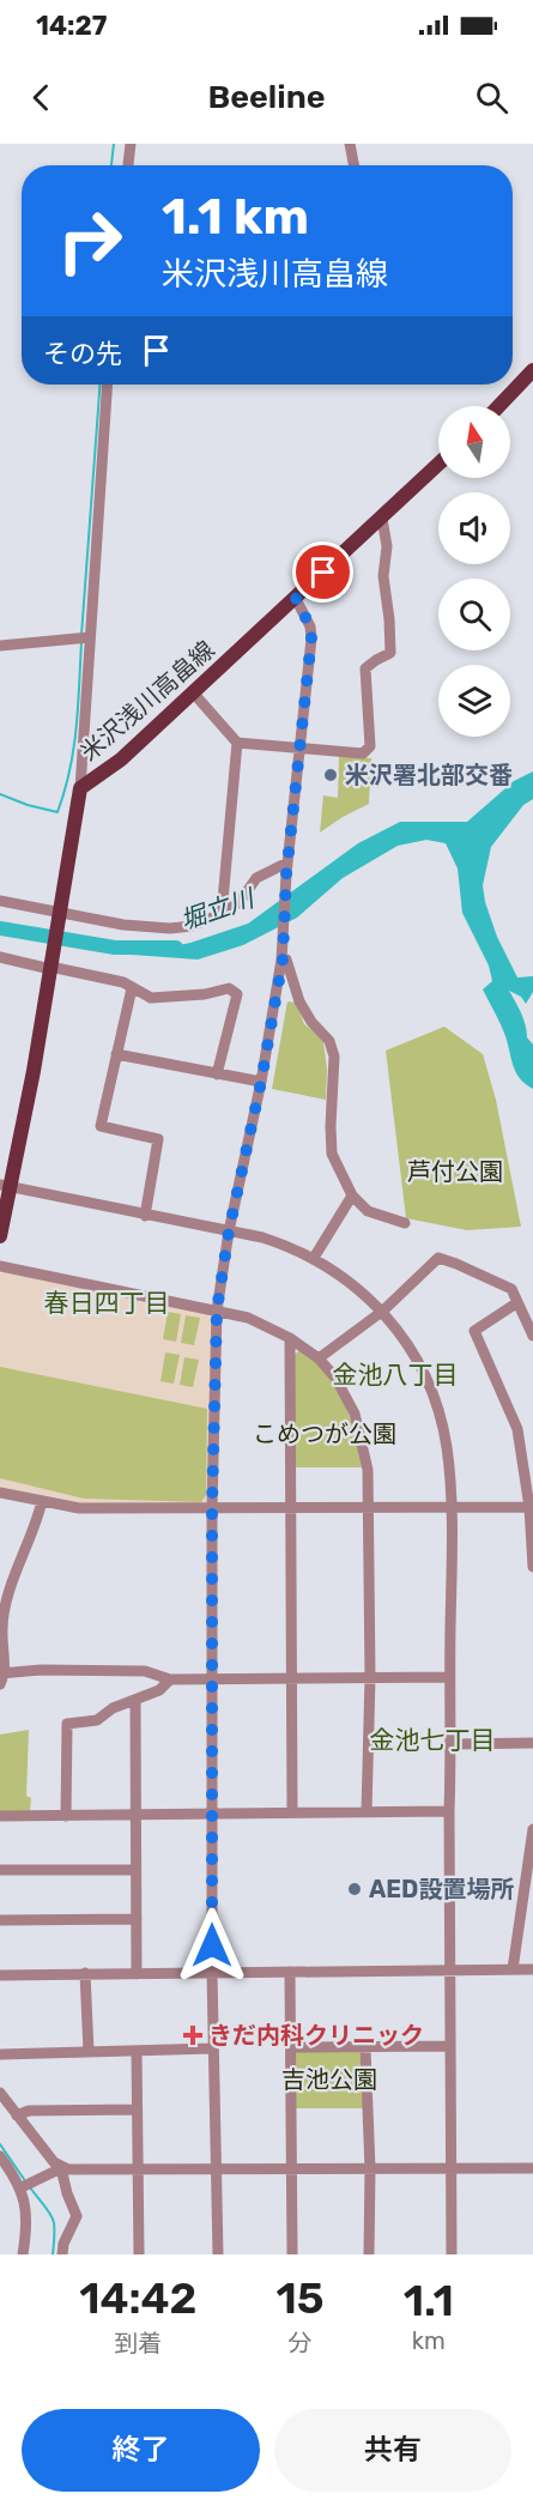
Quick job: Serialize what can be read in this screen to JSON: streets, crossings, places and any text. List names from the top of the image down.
{
  "streets": {
    "main road": ["米沢浅川高畠線"]
  },
  "districts": ["春日四丁目", "金池八丁目", "金池七丁目"],
  "water": ["堀立川"],
  "parks": ["芦付公園", "こめつが公園", "吉池公園"],
  "places": {
    "other": ["米沢署北部交番", "AED設置場所"],
    "health": ["きだ内科クリニック"]
  },
  "north": "top",
  "page": {
    "status": "14:27",
    "header": "Beeline",
    "turn": ["1.1 km", "米沢浅川高畠線"],
    "then": "その先",
    "eta": [
      "14:42",
      "到着",
      "15",
      "分",
      "1.1",
      "km"
    ],
    "buttons": ["終了", "共有"]
  }
}
